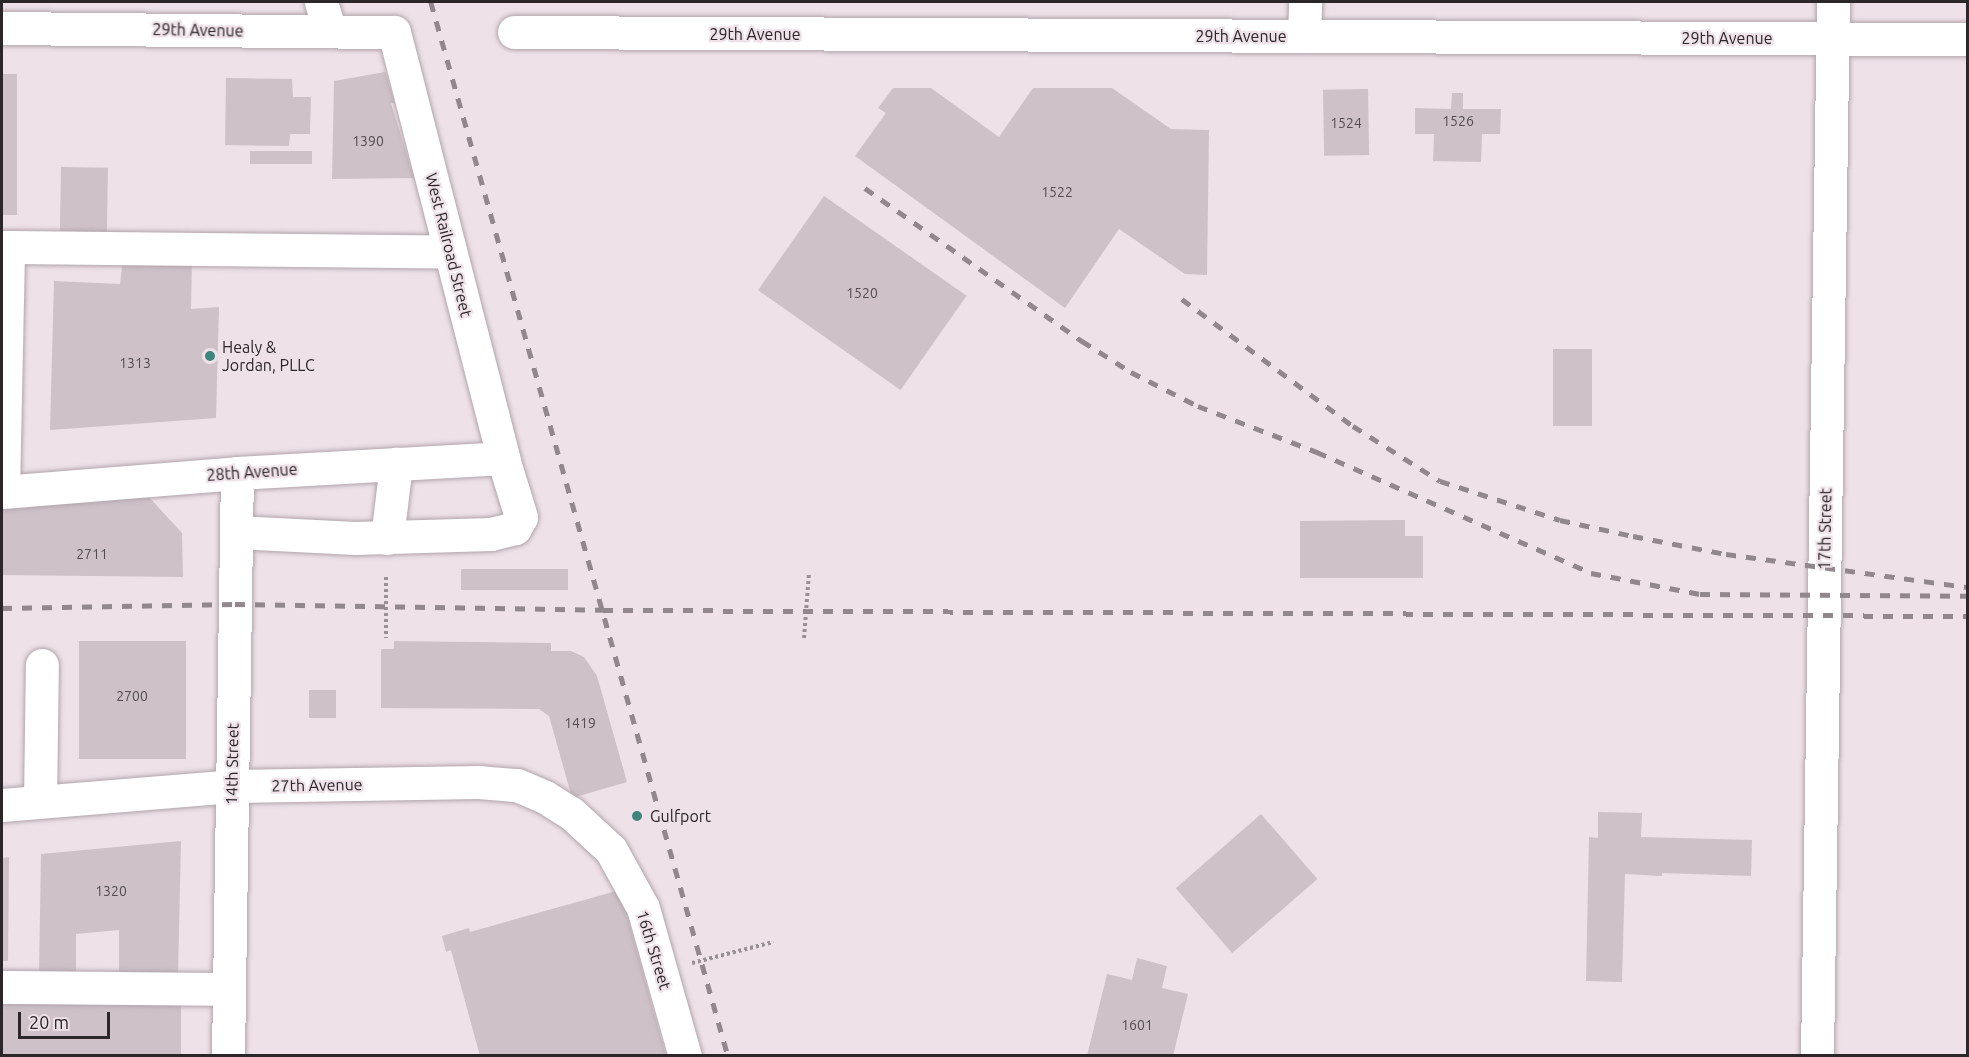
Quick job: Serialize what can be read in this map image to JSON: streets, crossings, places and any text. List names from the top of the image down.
{
  "streets": {
    "street": [
      "29th Avenue",
      "West Railroad Street",
      "28th Avenue",
      "17th Street",
      "14th Street",
      "27th Avenue",
      "16th Street"
    ]
  },
  "crossings": [
    ["29th Avenue", "West Railroad Street"],
    ["29th Avenue", "17th Street"],
    ["West Railroad Street", "28th Avenue"],
    ["28th Avenue", "14th Street"],
    ["14th Street", "27th Avenue"],
    ["27th Avenue", "16th Street"]
  ],
  "places": ["Healy & Jordan, PLLC", "Gulfport"],
  "house_numbers": [
    "1526",
    "1524",
    "1390",
    "1522",
    "1520",
    "1313",
    "2711",
    "2700",
    "1419",
    "1320",
    "1601"
  ],
  "scale_bar": "20 m"
}
